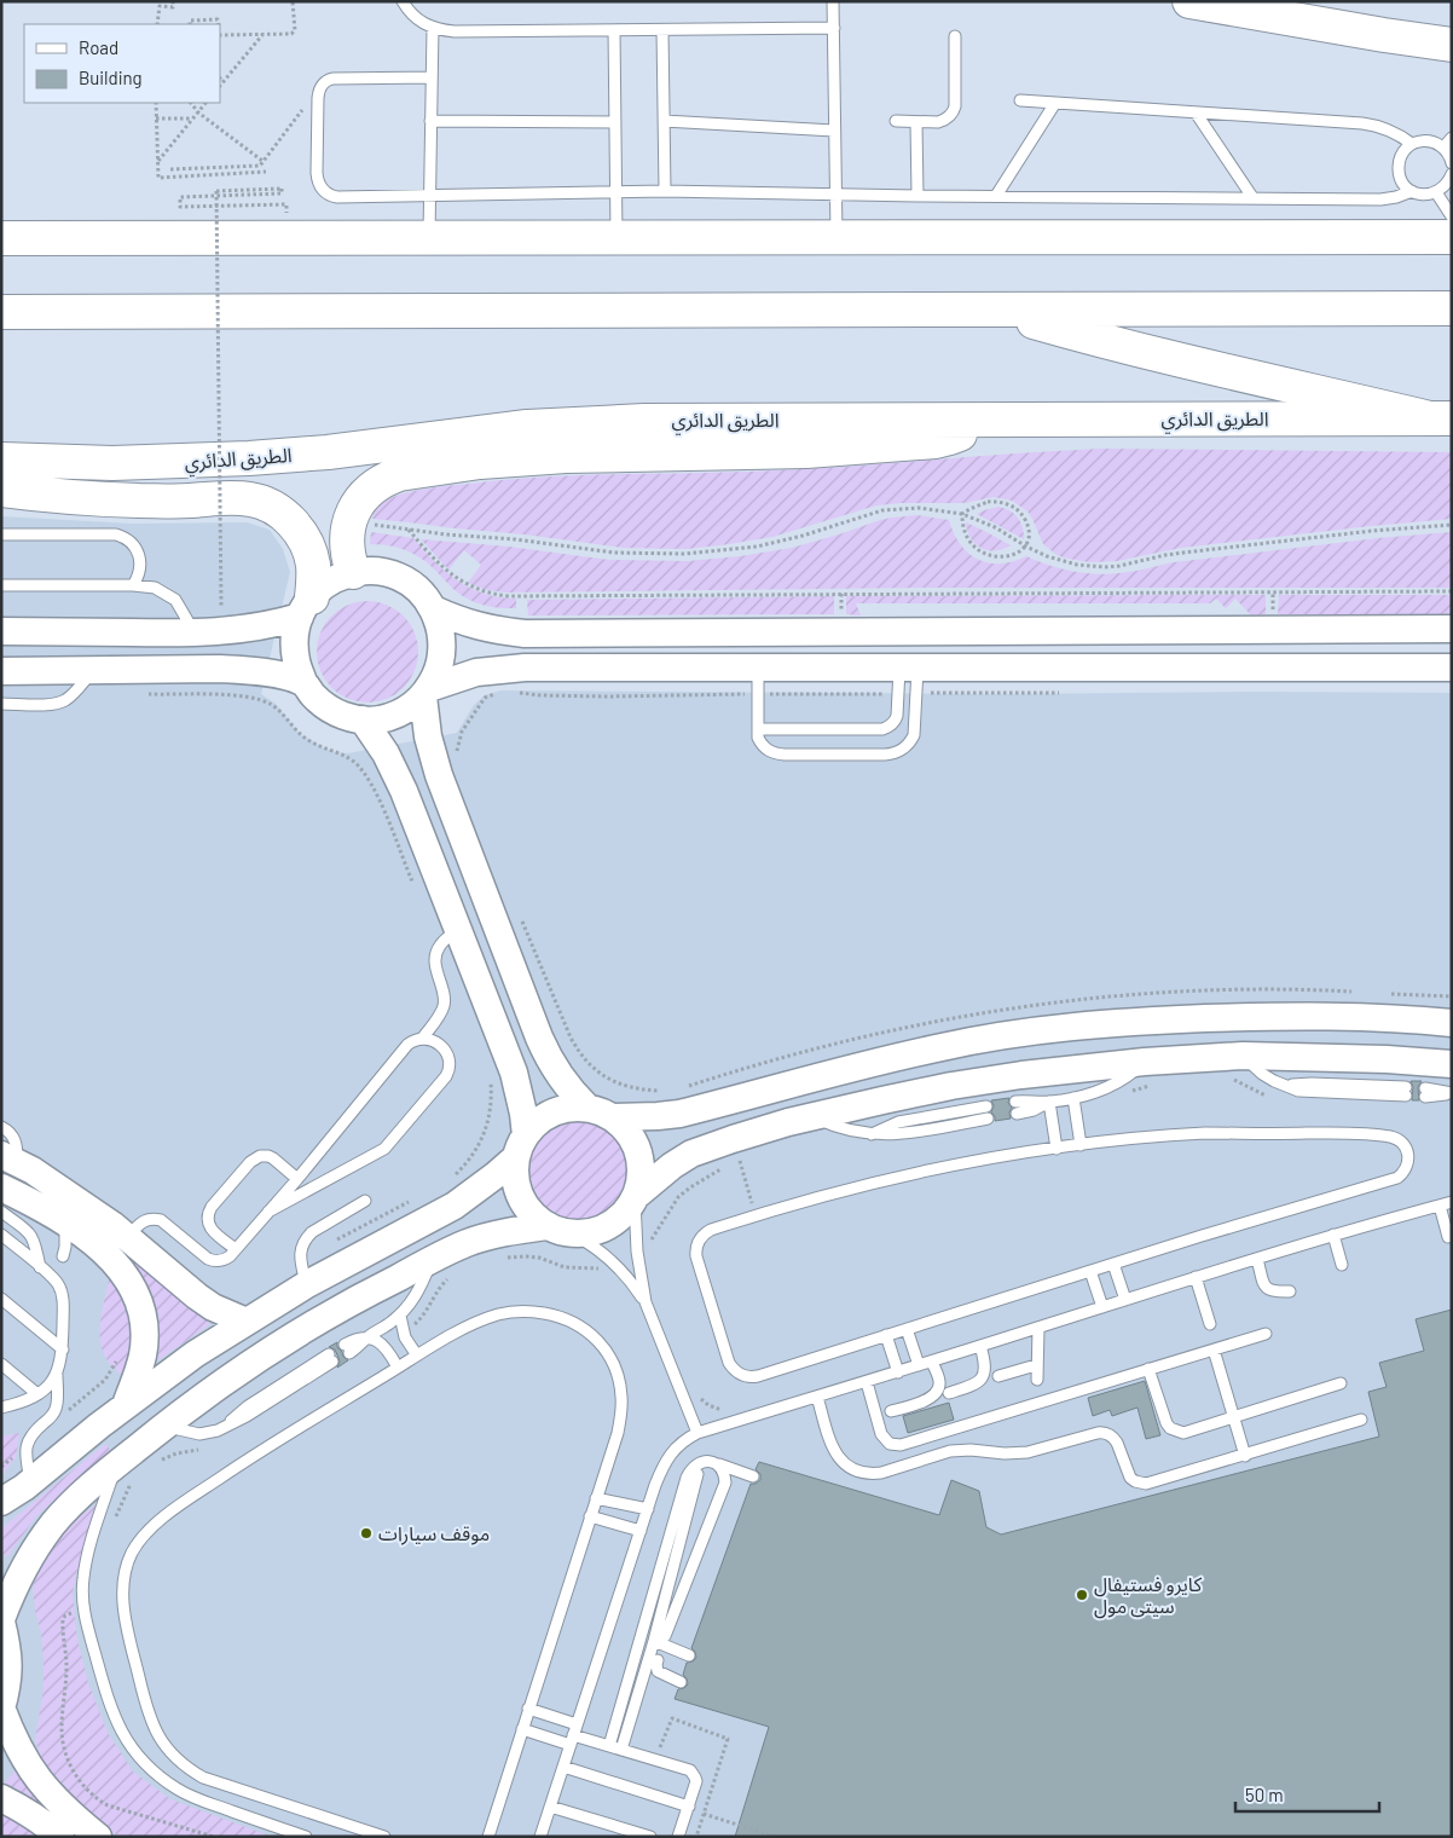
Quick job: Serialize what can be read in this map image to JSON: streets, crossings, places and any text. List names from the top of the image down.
{
  "streets": {
    "highway": ["الطريق الدائري"]
  },
  "places": ["موقف سيارات", "كايرو فستيفال سيتى مول"],
  "legend": ["Road", "Building"],
  "scale_bar": "50 m"
}
